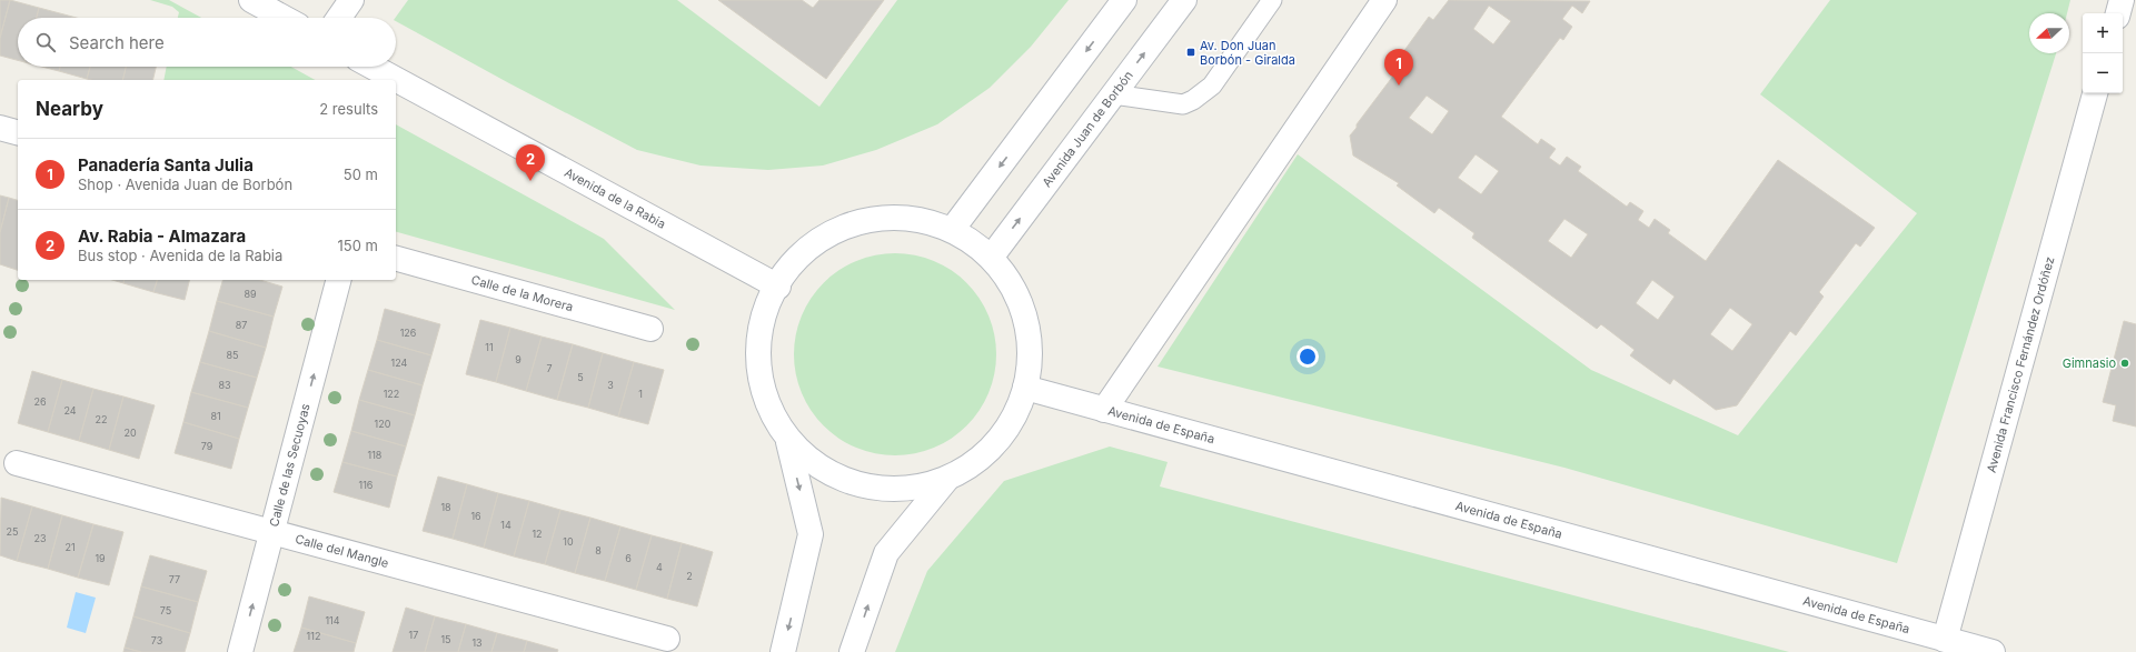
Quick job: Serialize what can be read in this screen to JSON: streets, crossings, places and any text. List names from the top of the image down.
{
  "streets": {
    "street": [
      "Avenida Juan de Borbón",
      "Avenida de la Rabia",
      "Calle de la Morera",
      "Avenida Francisco Fernández Ordóñez",
      "Avenida de España",
      "Calle de las Secuoyas",
      "Calle del Mangle"
    ]
  },
  "crossings": [
    ["Avenida Francisco Fernández Ordóñez", "Avenida de España"],
    ["Calle de las Secuoyas", "Calle del Mangle"]
  ],
  "one_way": ["Calle de las Secuoyas"],
  "places": {
    "transit": ["Av. Don Juan Borbón - Giralda"],
    "other": ["Gimnasio"]
  },
  "house_numbers": [
    "89",
    "87",
    "126",
    "11",
    "85",
    "9",
    "124",
    "7",
    "5",
    "83",
    "3",
    "122",
    "1",
    "26",
    "24",
    "81",
    "22",
    "120",
    "20",
    "79",
    "118",
    "116",
    "18",
    "16",
    "14",
    "25",
    "12",
    "23",
    "10",
    "21",
    "8",
    "19",
    "6",
    "4",
    "2",
    "77",
    "75",
    "114",
    "17",
    "112",
    "15",
    "73",
    "13"
  ],
  "north": "left",
  "page": {
    "map_buttons": ["+", "−"],
    "search": "Search here",
    "pins": ["1", "2"],
    "heading": ["Nearby", "2 results"],
    "list": [
      {
        "mark": "1",
        "name": "Panadería Santa Julia",
        "note": "Shop · Avenida Juan de Borbón",
        "value": "50 m"
      },
      {
        "mark": "2",
        "name": "Av. Rabia - Almazara",
        "note": "Bus stop · Avenida de la Rabia",
        "value": "150 m"
      }
    ]
  }
}
